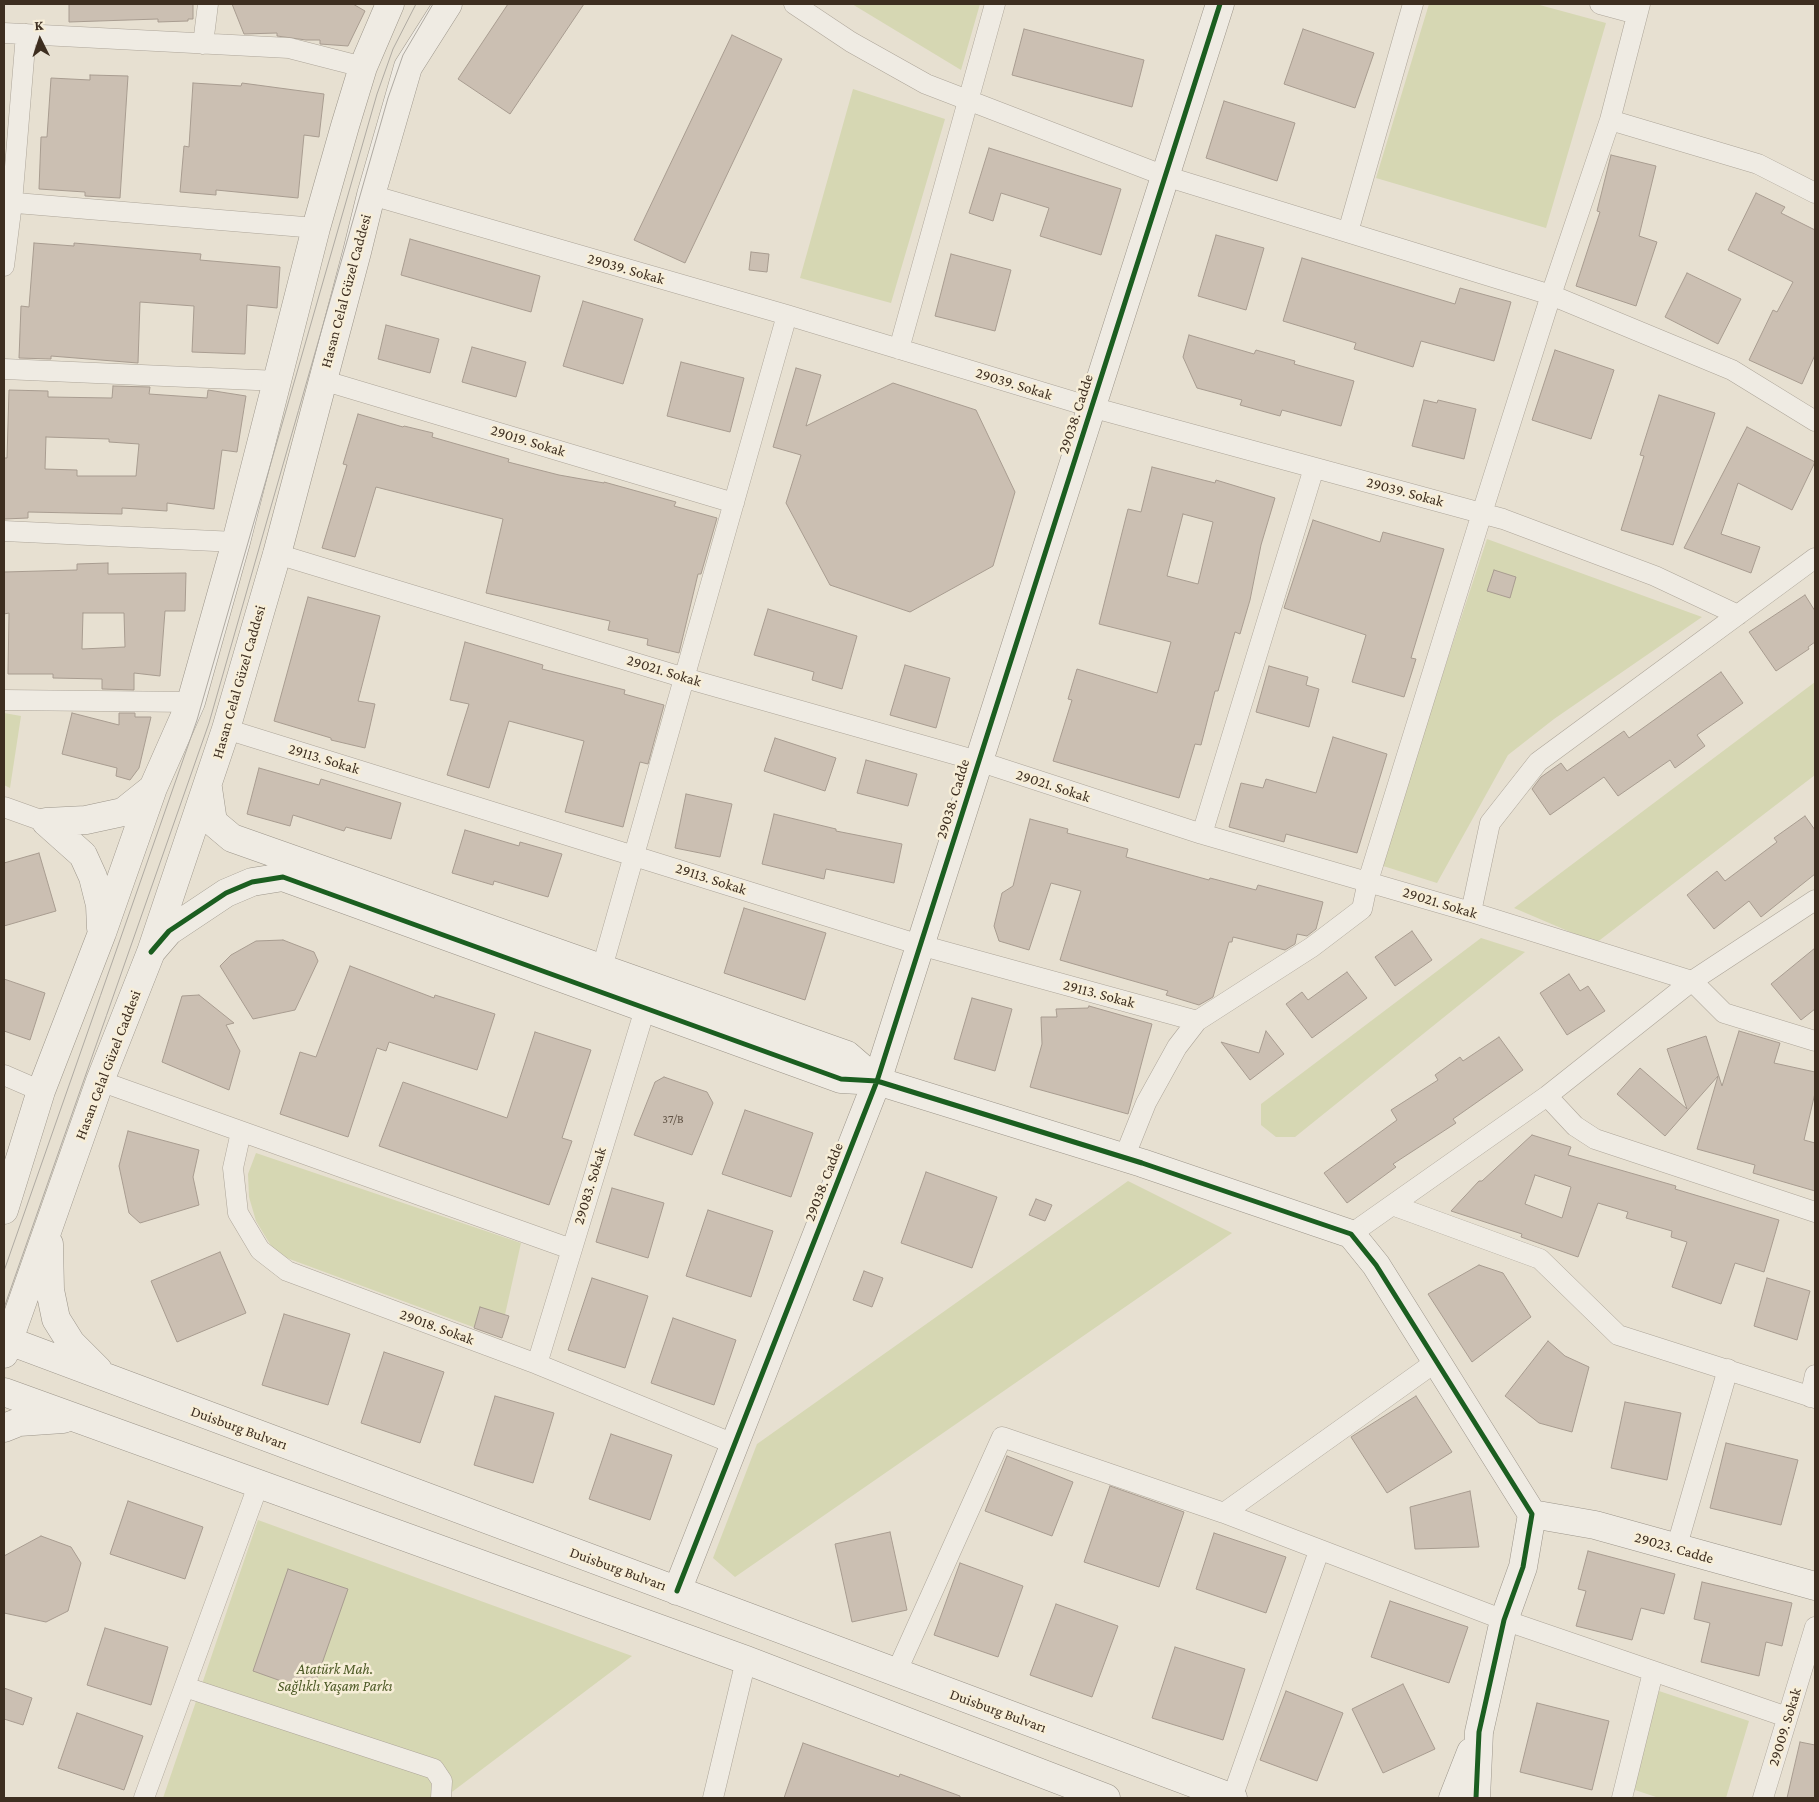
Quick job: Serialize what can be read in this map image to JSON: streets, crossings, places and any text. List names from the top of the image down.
{
  "streets": {
    "main road": [
      "Hasan Celal Güzel Caddesi",
      "29038. Cadde",
      "Duisburg Bulvarı",
      "29023. Cadde"
    ],
    "street": [
      "29039. Sokak",
      "29019. Sokak",
      "29021. Sokak",
      "29113. Sokak",
      "29083. Sokak",
      "29018. Sokak",
      "29009. Sokak"
    ]
  },
  "crossings": [
    ["29039. Sokak", "Hasan Celal Güzel Caddesi"],
    ["29039. Sokak", "29038. Cadde"],
    ["Hasan Celal Güzel Caddesi", "29019. Sokak"],
    ["Hasan Celal Güzel Caddesi", "29021. Sokak"],
    ["Hasan Celal Güzel Caddesi", "29113. Sokak"],
    ["Hasan Celal Güzel Caddesi", "Duisburg Bulvarı"],
    ["29038. Cadde", "29021. Sokak"],
    ["29038. Cadde", "29113. Sokak"],
    ["29038. Cadde", "29018. Sokak"],
    ["29038. Cadde", "Duisburg Bulvarı"],
    ["29083. Sokak", "29018. Sokak"]
  ],
  "parks": ["Atatürk Mah. Sağlıklı Yaşam Parkı"],
  "house_numbers": ["37/B"],
  "north": "top"
}
